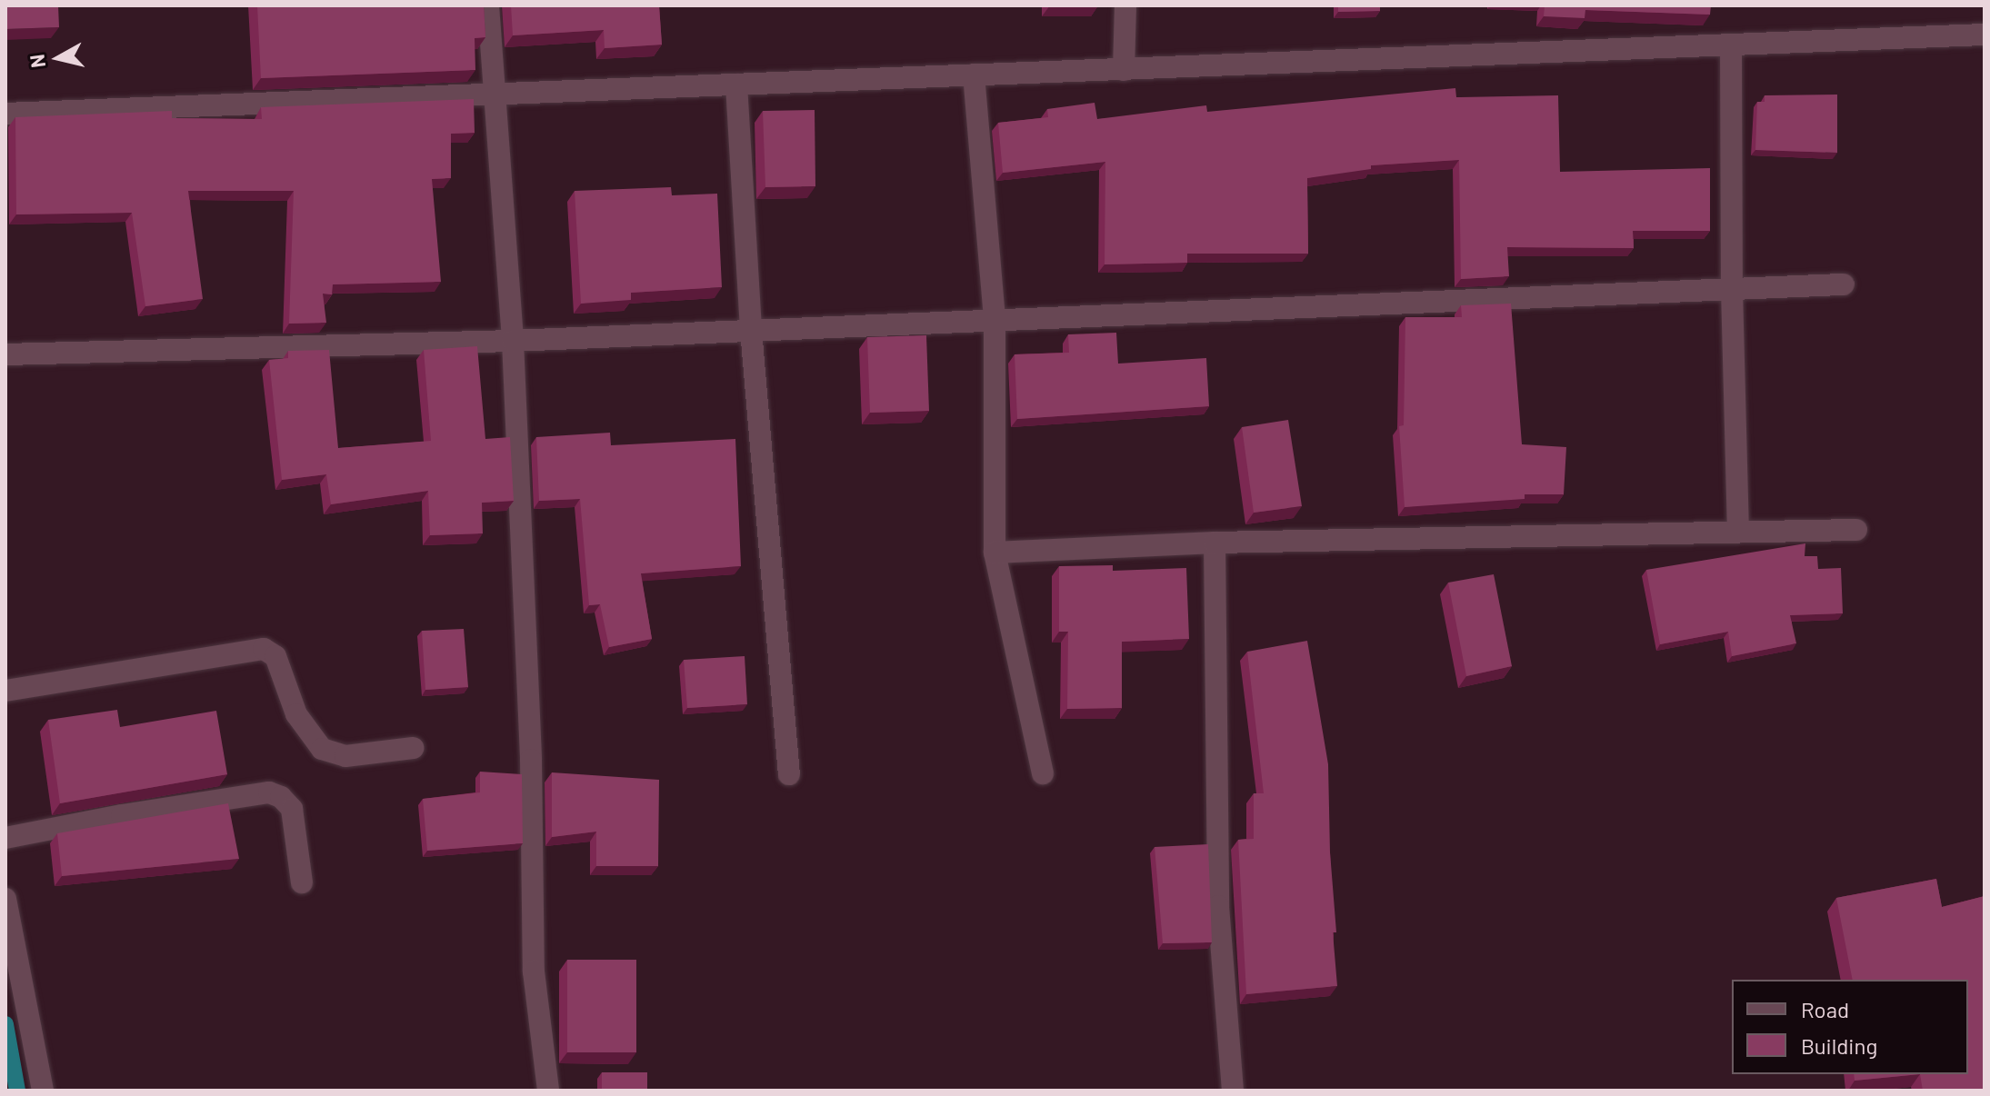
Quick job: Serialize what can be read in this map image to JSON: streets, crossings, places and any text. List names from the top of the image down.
{
  "legend": ["Road", "Building"],
  "north": "left"
}
